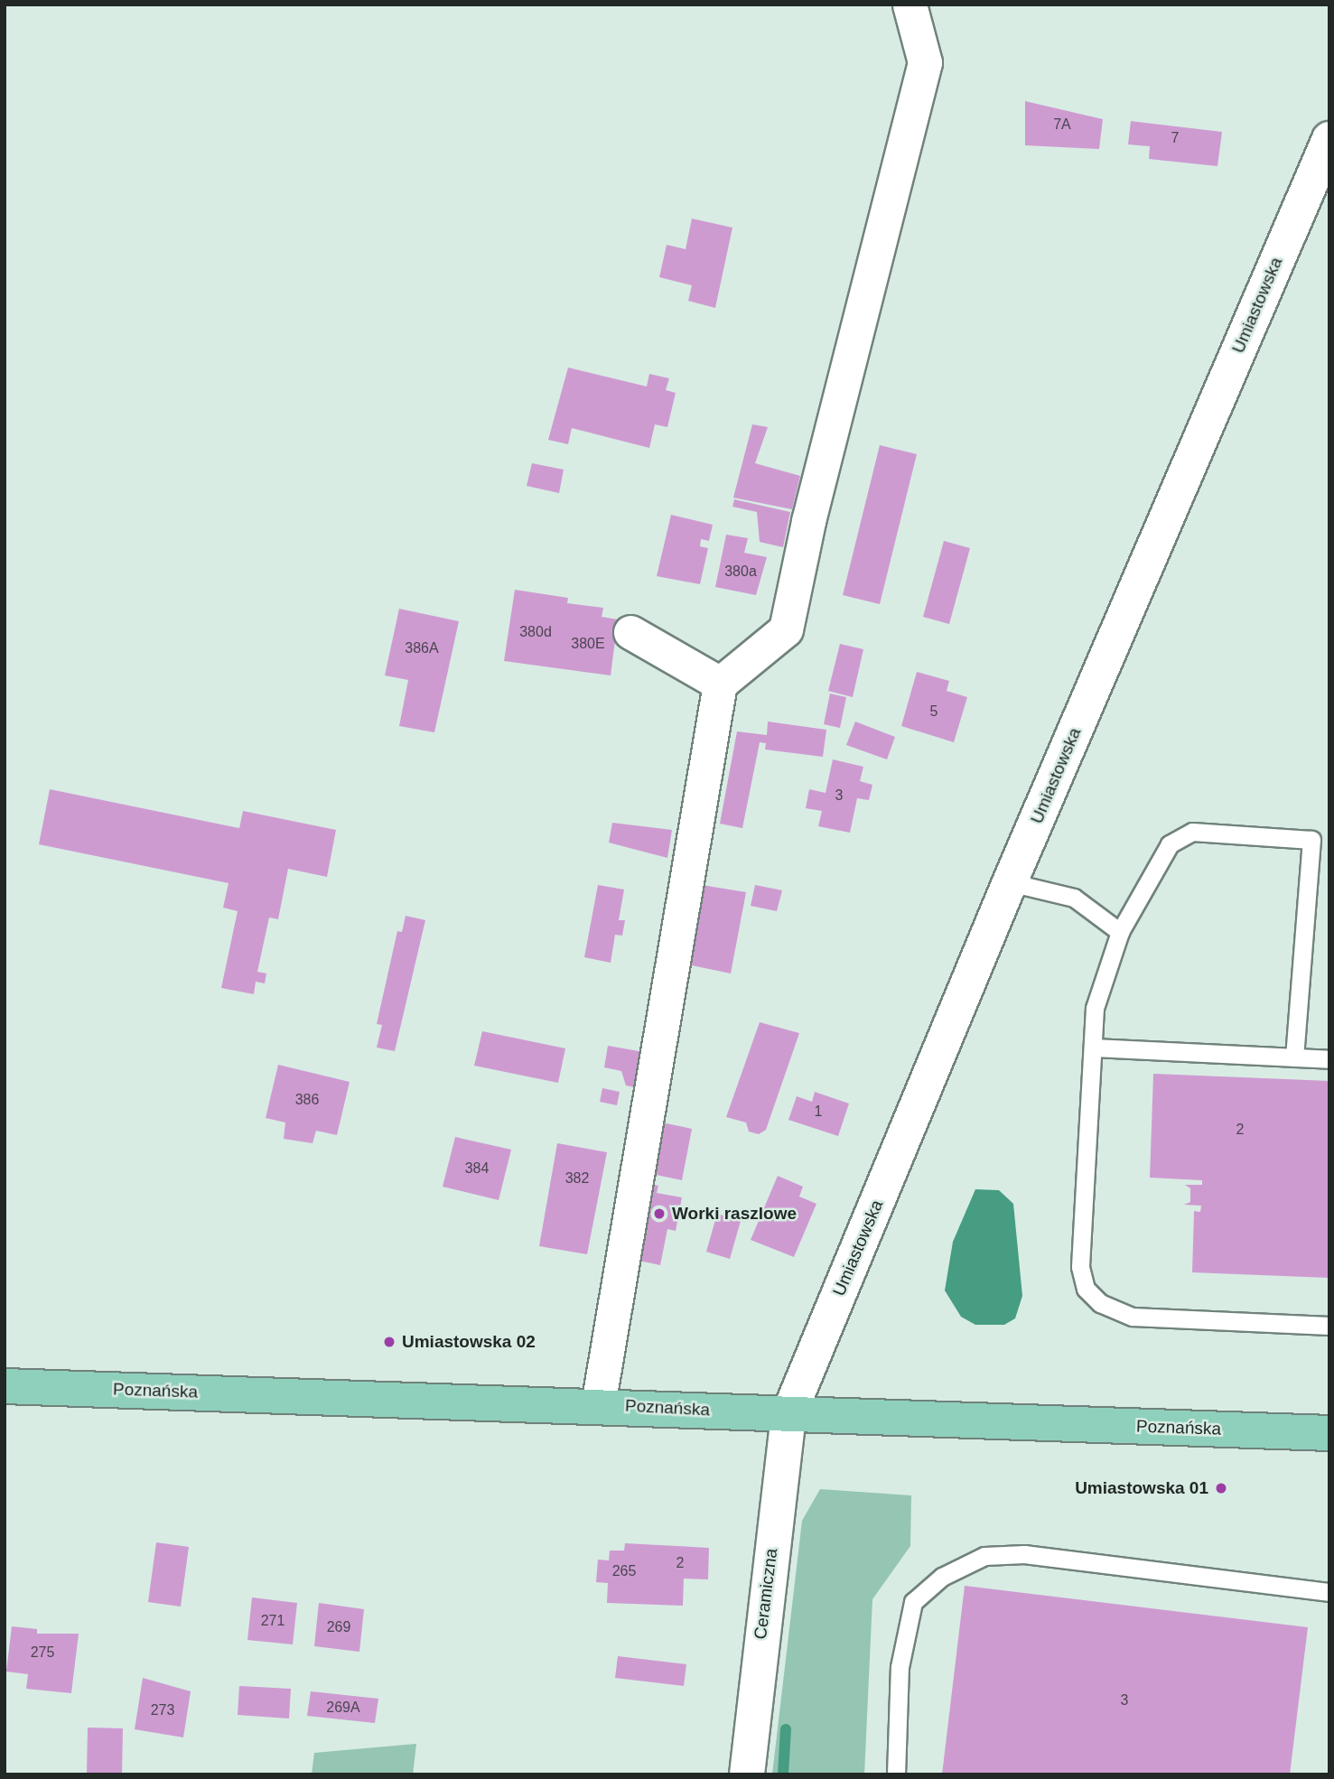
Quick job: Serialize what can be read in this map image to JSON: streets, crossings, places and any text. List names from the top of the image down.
{
  "streets": {
    "main road": ["Umiastowska", "Poznańska", "Ceramiczna"]
  },
  "crossings": [
    ["Umiastowska", "Poznańska"],
    ["Umiastowska", "Ceramiczna"],
    ["Poznańska", "Ceramiczna"]
  ],
  "places": ["Worki raszlowe", "Umiastowska 02", "Umiastowska 01"],
  "house_numbers": [
    "7A",
    "7",
    "380a",
    "380d",
    "380E",
    "386A",
    "5",
    "3",
    "386",
    "1",
    "2",
    "384",
    "382",
    "2",
    "265",
    "271",
    "269",
    "275",
    "3",
    "269A",
    "273"
  ]
}
